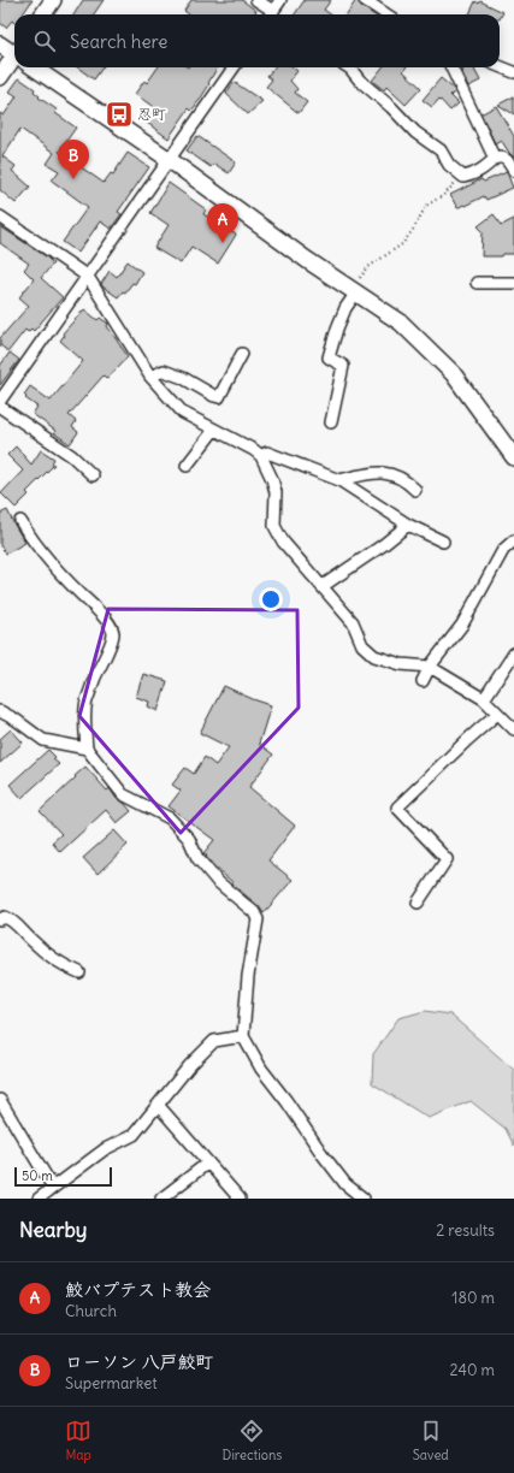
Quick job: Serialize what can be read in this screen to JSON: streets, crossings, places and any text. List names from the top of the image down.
{
  "places": {
    "bus stop": ["忍町"]
  },
  "scale_bar": "50 m",
  "page": {
    "search": "Search here",
    "pins": ["B", "A"],
    "scale": "50 m",
    "heading": ["Nearby", "2 results"],
    "list": [
      {
        "mark": "A",
        "name": "鮫バプテスト教会",
        "note": "Church",
        "value": "180 m"
      },
      {
        "mark": "B",
        "name": "ローソン 八戸鮫町",
        "note": "Supermarket",
        "value": "240 m"
      }
    ],
    "nav": ["Map", "Directions", "Saved"]
  }
}
